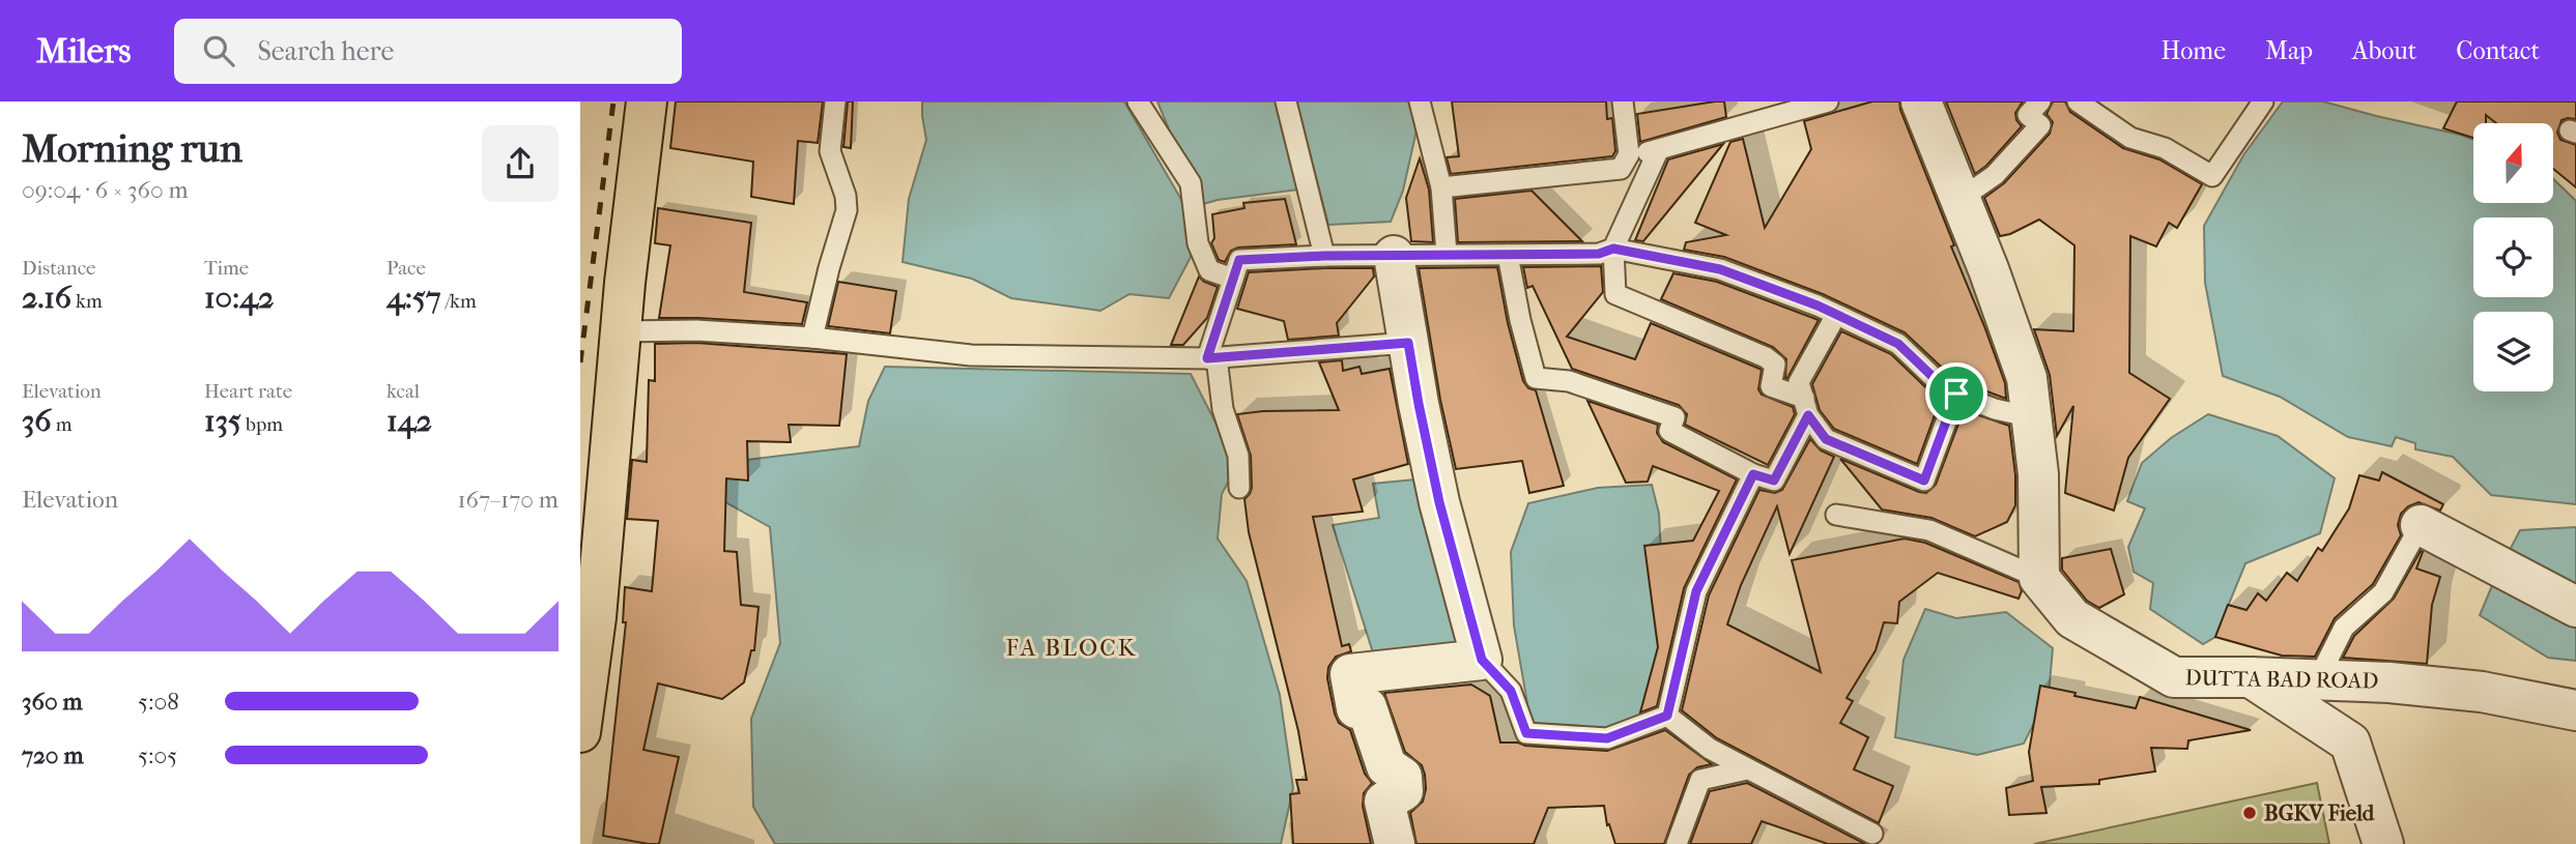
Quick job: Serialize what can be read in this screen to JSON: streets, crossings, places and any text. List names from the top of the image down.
{
  "streets": {
    "street": ["DUTTA BAD ROAD"]
  },
  "districts": ["FA BLOCK"],
  "places": ["BGKV Field"],
  "north": "top",
  "page": {
    "header": "Milers",
    "search": "Search here",
    "nav": [
      "Home",
      "Map",
      "About",
      "Contact"
    ],
    "heading": ["Morning run", "09:04 · 6 × 360 m"],
    "stats": [
      ["Distance", "2.16 km"],
      ["Time", "10:42"],
      ["Pace", "4:57 /km"],
      ["Elevation", "36 m"],
      ["Heart rate", "135 bpm"],
      ["kcal", "142"]
    ],
    "chart": ["Elevation", "167–170 m"],
    "list": [
      {
        "name": "360 m",
        "note": "5:08"
      },
      {
        "name": "720 m",
        "note": "5:05"
      }
    ]
  }
}
